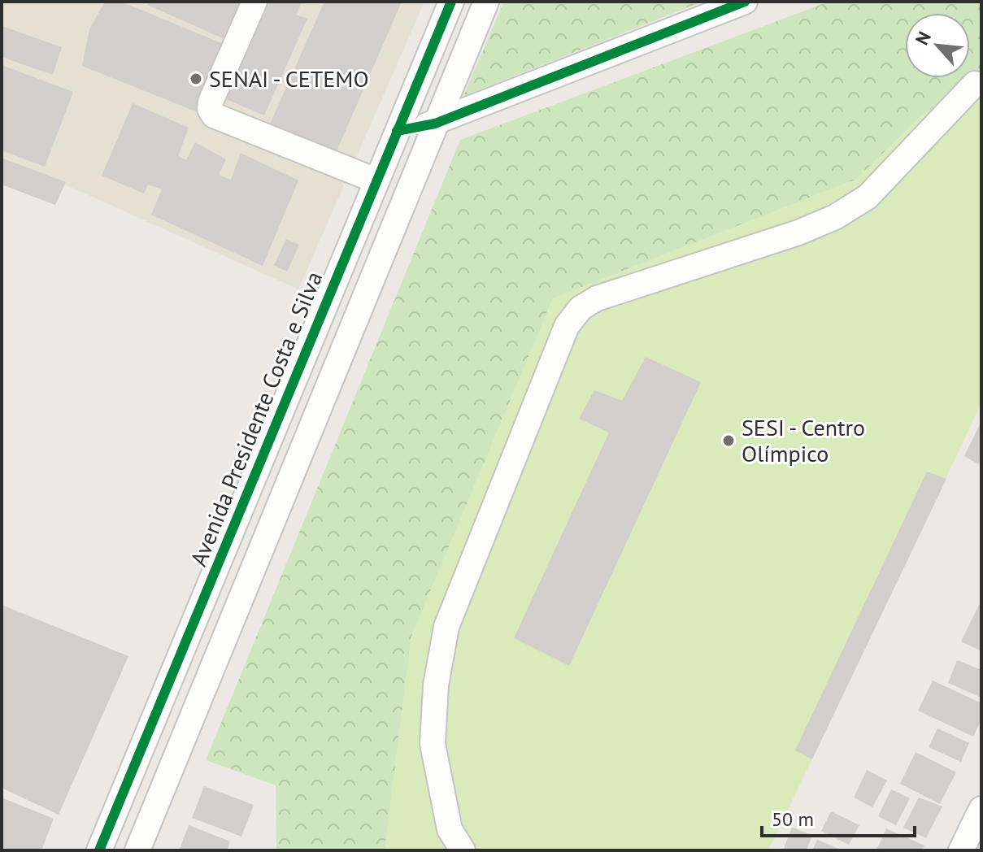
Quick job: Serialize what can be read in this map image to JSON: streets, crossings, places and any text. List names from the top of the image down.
{
  "streets": {
    "street": ["Avenida Presidente Costa e Silva"]
  },
  "places": ["SENAI - CETEMO", "SESI - Centro Olímpico"],
  "scale_bar": "50 m",
  "north": "top left"
}
